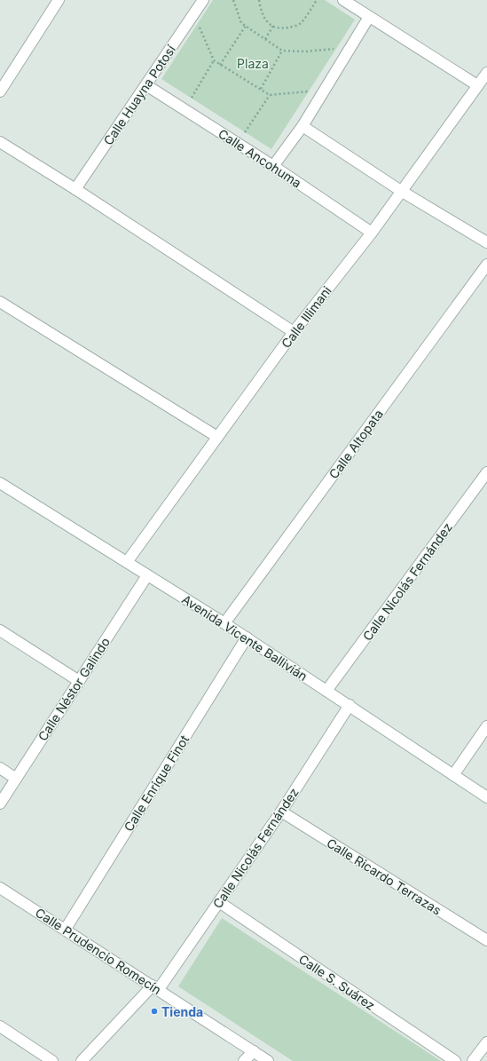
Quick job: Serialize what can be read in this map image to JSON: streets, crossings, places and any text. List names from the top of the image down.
{
  "streets": {
    "street": [
      "Calle Huayna Potosí",
      "Calle Ancohuma",
      "Calle Illimani",
      "Calle Altopata",
      "Calle Nicolás Fernández",
      "Avenida Vicente Ballivián",
      "Calle Néstor Galindo",
      "Calle Enrique Finot",
      "Calle Ricardo Terrazas",
      "Calle Prudencio Romecín",
      "Calle S. Suárez"
    ]
  },
  "crossings": [
    ["Calle Huayna Potosí", "Calle Ancohuma"],
    ["Calle Ancohuma", "Calle Illimani"],
    ["Calle Illimani", "Avenida Vicente Ballivián"],
    ["Calle Altopata", "Avenida Vicente Ballivián"],
    ["Calle Nicolás Fernández", "Avenida Vicente Ballivián"],
    ["Calle Nicolás Fernández", "Calle Ricardo Terrazas"],
    ["Calle Nicolás Fernández", "Calle Prudencio Romecín"],
    ["Calle Nicolás Fernández", "Calle S. Suárez"],
    ["Avenida Vicente Ballivián", "Calle Néstor Galindo"],
    ["Avenida Vicente Ballivián", "Calle Enrique Finot"],
    ["Calle Enrique Finot", "Calle Prudencio Romecín"]
  ],
  "parks": ["Plaza"],
  "places": ["Tienda"]
}
